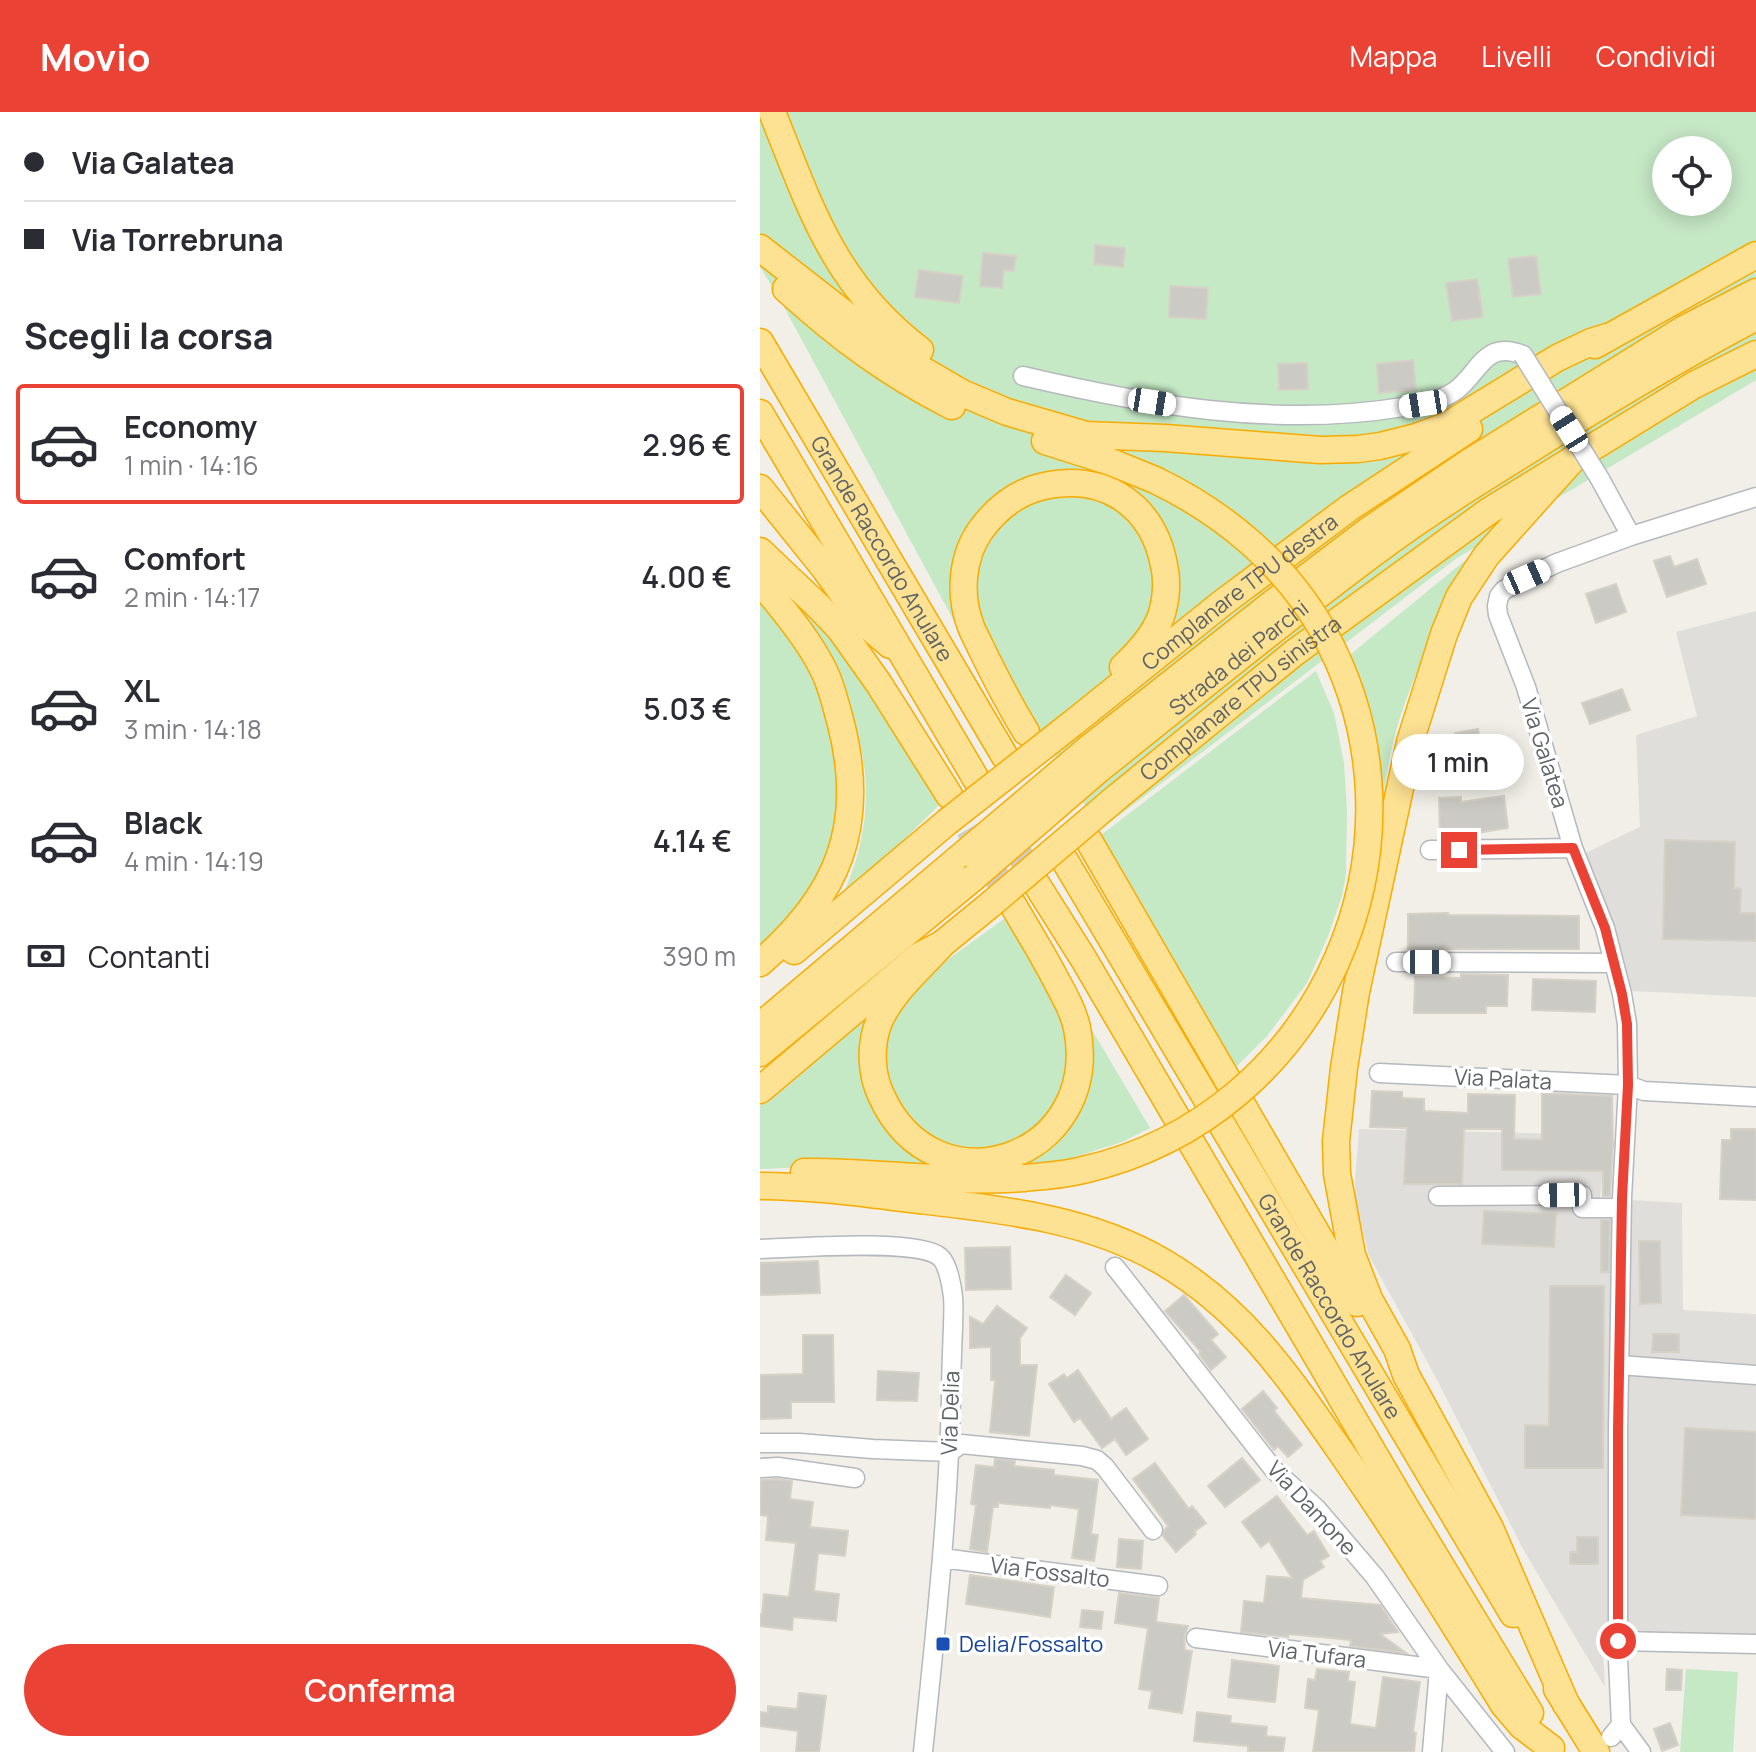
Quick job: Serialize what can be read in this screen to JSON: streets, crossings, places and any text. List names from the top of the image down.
{
  "streets": {
    "highway": [
      "Grande Raccordo Anulare",
      "Complanare TPU destra",
      "Strada dei Parchi",
      "Complanare TPU sinistra"
    ],
    "street": [
      "Via Galatea",
      "Via Palata",
      "Via Delia",
      "Via Damone",
      "Via Fossalto",
      "Via Tufara"
    ]
  },
  "crossings": [
    ["Grande Raccordo Anulare", "Via Galatea"],
    ["Via Galatea", "Via Palata"],
    ["Via Delia", "Via Fossalto"],
    ["Via Damone", "Via Tufara"]
  ],
  "places": {
    "transit": ["Delia/Fossalto"]
  },
  "page": {
    "header": "Movio",
    "nav": ["Mappa", "Livelli", "Condividi"],
    "banner": ["Via Galatea", "Via Torrebruna"],
    "heading": "Scegli la corsa",
    "list": [
      {
        "name": "Economy",
        "note": "1 min · 14:16",
        "value": "2.96 €"
      },
      {
        "name": "Comfort",
        "note": "2 min · 14:17",
        "value": "4.00 €"
      },
      {
        "name": "XL",
        "note": "3 min · 14:18",
        "value": "5.03 €"
      },
      {
        "name": "Black",
        "note": "4 min · 14:19",
        "value": "4.14 €"
      }
    ],
    "bubble": "1 min",
    "pay": ["Contanti", "390 m"],
    "buttons": "Conferma"
  }
}
